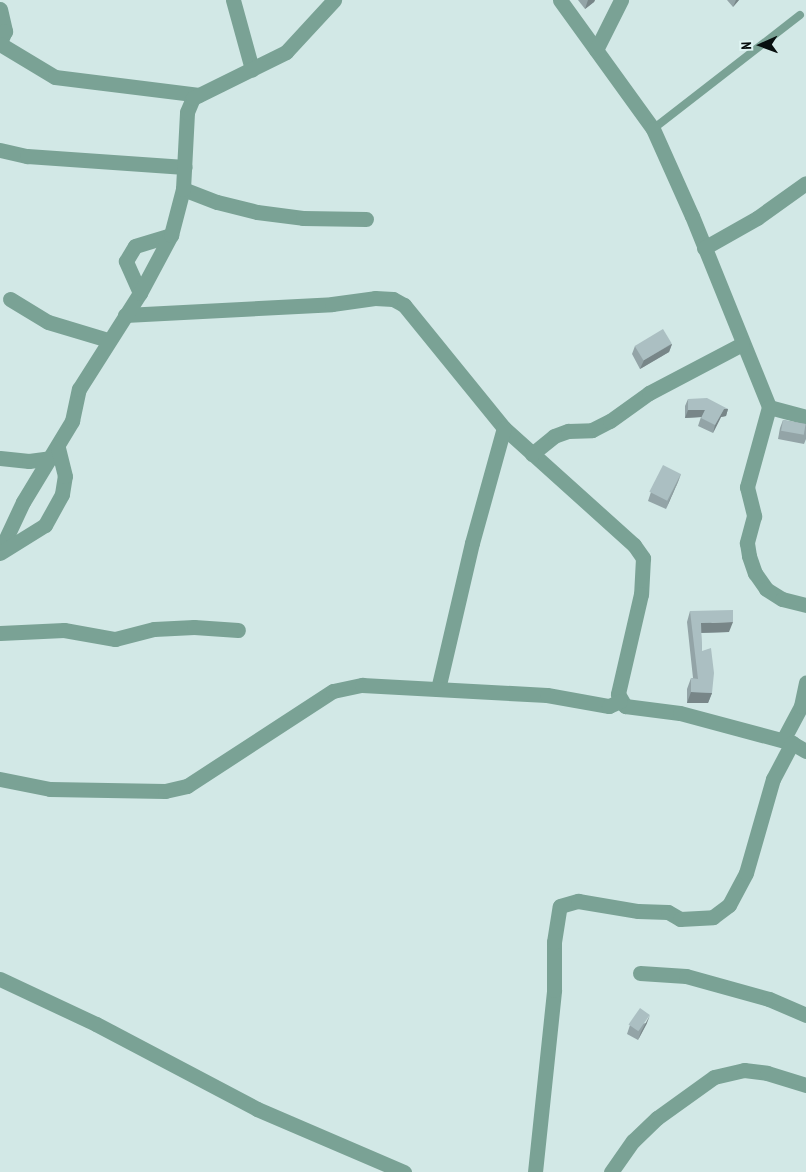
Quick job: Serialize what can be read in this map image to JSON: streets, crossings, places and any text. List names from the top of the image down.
{
  "north": "left"
}
